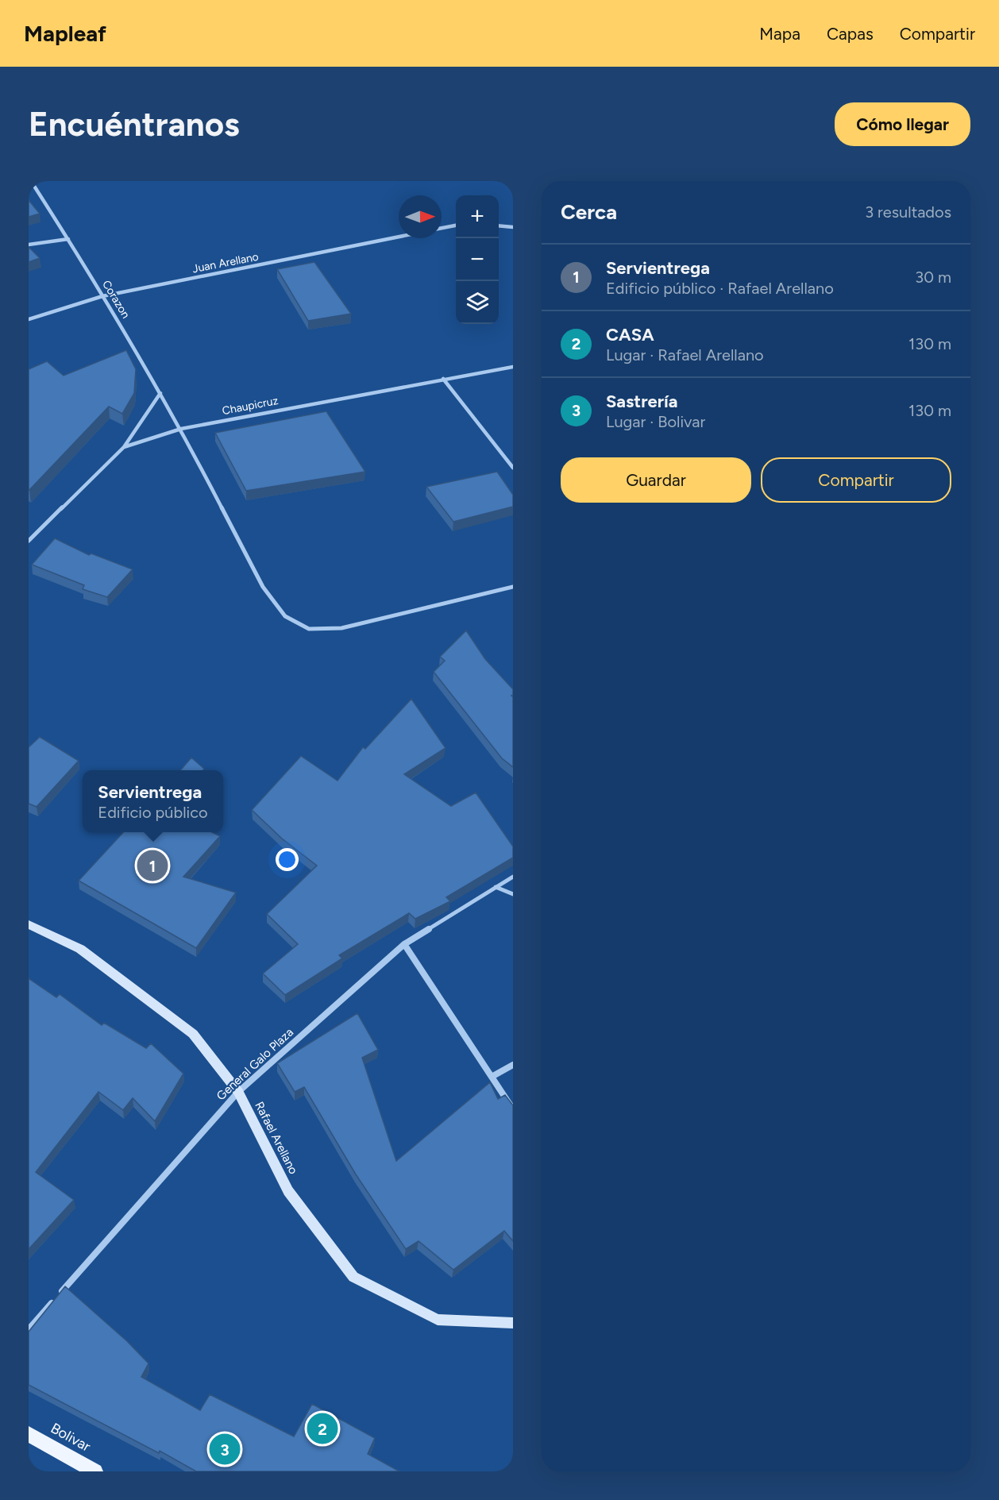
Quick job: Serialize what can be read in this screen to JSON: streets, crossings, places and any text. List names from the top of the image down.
{
  "streets": {
    "main road": ["Rafael Arellano", "Bolivar"],
    "street": [
      "Juan Arellano",
      "Corazon",
      "Chaupicruz",
      "General Galo Plaza"
    ]
  },
  "crossings": [
    ["Juan Arellano", "Corazon"],
    ["Corazon", "Chaupicruz"],
    ["General Galo Plaza", "Rafael Arellano"]
  ],
  "north": "right",
  "page": {
    "header": "Mapleaf",
    "nav": ["Mapa", "Capas", "Compartir"],
    "buttons": [
      "Cómo llegar",
      ["Guardar", "Compartir"]
    ],
    "title": "Encuéntranos",
    "heading": ["Cerca", "3 resultados"],
    "map_buttons": ["+", "−"],
    "list": [
      {
        "mark": "1",
        "name": "Servientrega",
        "note": "Edificio público · Rafael Arellano",
        "value": "30 m"
      },
      {
        "mark": "2",
        "name": "CASA",
        "note": "Lugar · Rafael Arellano",
        "value": "130 m"
      },
      {
        "mark": "3",
        "name": "Sastrería",
        "note": "Lugar · Bolivar",
        "value": "130 m"
      }
    ],
    "popup": ["Servientrega", "Edificio público"],
    "pins": ["1", "2", "3"]
  }
}
